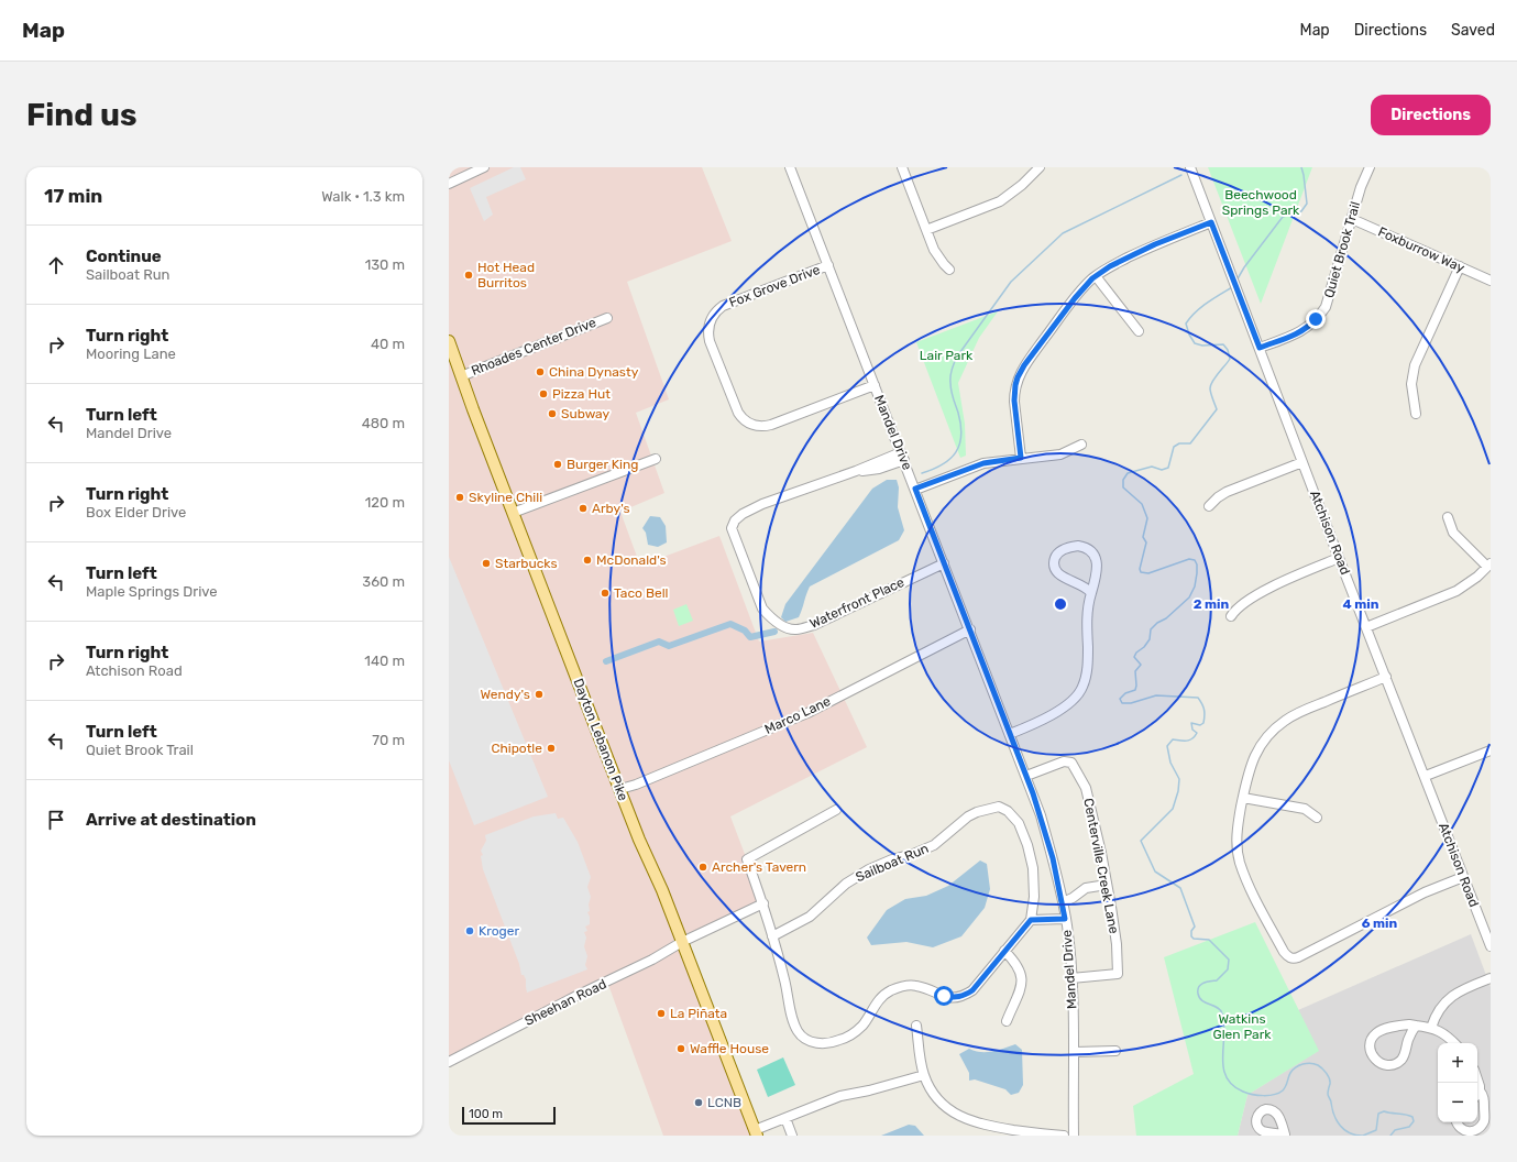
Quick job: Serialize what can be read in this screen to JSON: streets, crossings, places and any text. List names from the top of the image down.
{
  "streets": {
    "main road": ["Dayton Lebanon Pike"],
    "street": [
      "Quiet Brook Trail",
      "Foxburrow Way",
      "Fox Grove Drive",
      "Rhoades Center Drive",
      "Mandel Drive",
      "Atchison Road",
      "Waterfront Place",
      "Marco Lane",
      "Sailboat Run",
      "Centerville Creek Lane",
      "Sheehan Road"
    ]
  },
  "crossings": [
    ["Quiet Brook Trail", "Foxburrow Way"],
    ["Quiet Brook Trail", "Atchison Road"],
    ["Fox Grove Drive", "Mandel Drive"],
    ["Rhoades Center Drive", "Dayton Lebanon Pike"],
    ["Mandel Drive", "Waterfront Place"],
    ["Mandel Drive", "Marco Lane"],
    ["Mandel Drive", "Centerville Creek Lane"],
    ["Marco Lane", "Dayton Lebanon Pike"],
    ["Dayton Lebanon Pike", "Sheehan Road"]
  ],
  "parks": ["Beechwood Springs Park", "Lair Park", "Watkins Glen Park"],
  "places": [
    "Hot Head Burritos",
    "China Dynasty",
    "Pizza Hut",
    "Subway",
    "Burger King",
    "Skyline Chili",
    "Arby's",
    "McDonald's",
    "Starbucks",
    "Taco Bell",
    "Wendy's",
    "Chipotle",
    "Archer's Tavern",
    "Kroger",
    "La Piñata",
    "Waffle House",
    "LCNB"
  ],
  "scale_bar": "100 m",
  "page": {
    "header": "Map",
    "nav": ["Map", "Directions", "Saved"],
    "buttons": "Directions",
    "title": "Find us",
    "heading": ["17 min", "Walk · 1.3 km"],
    "list": [
      ["Continue", "Sailboat Run", "130 m"],
      ["Turn right", "Mooring Lane", "40 m"],
      ["Turn left", "Mandel Drive", "480 m"],
      ["Turn right", "Box Elder Drive", "120 m"],
      ["Turn left", "Maple Springs Drive", "360 m"],
      ["Turn right", "Atchison Road", "140 m"],
      ["Turn left", "Quiet Brook Trail", "70 m"],
      "Arrive at destination"
    ],
    "map_buttons": ["+", "−"],
    "scale": "100 m"
  },
  "rings": ["2 min", "4 min", "6 min"]
}
